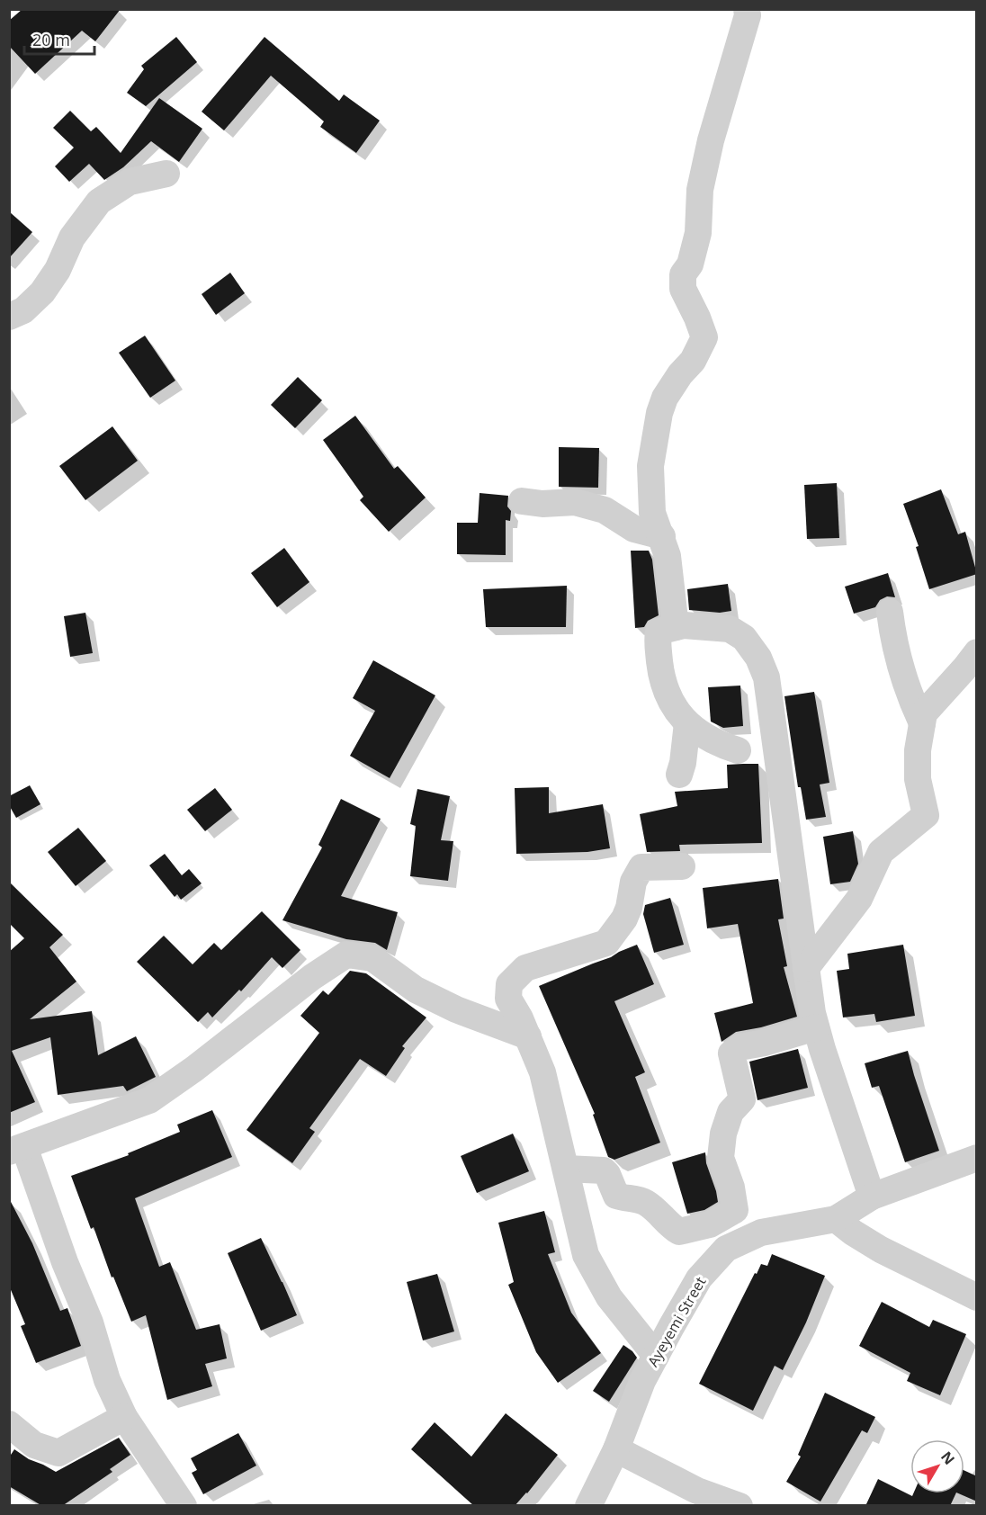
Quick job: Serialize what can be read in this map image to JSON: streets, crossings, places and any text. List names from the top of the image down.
{
  "streets": {
    "street": ["Ayeyemi Street"]
  },
  "scale_bar": "20 m",
  "north": "top right"
}
